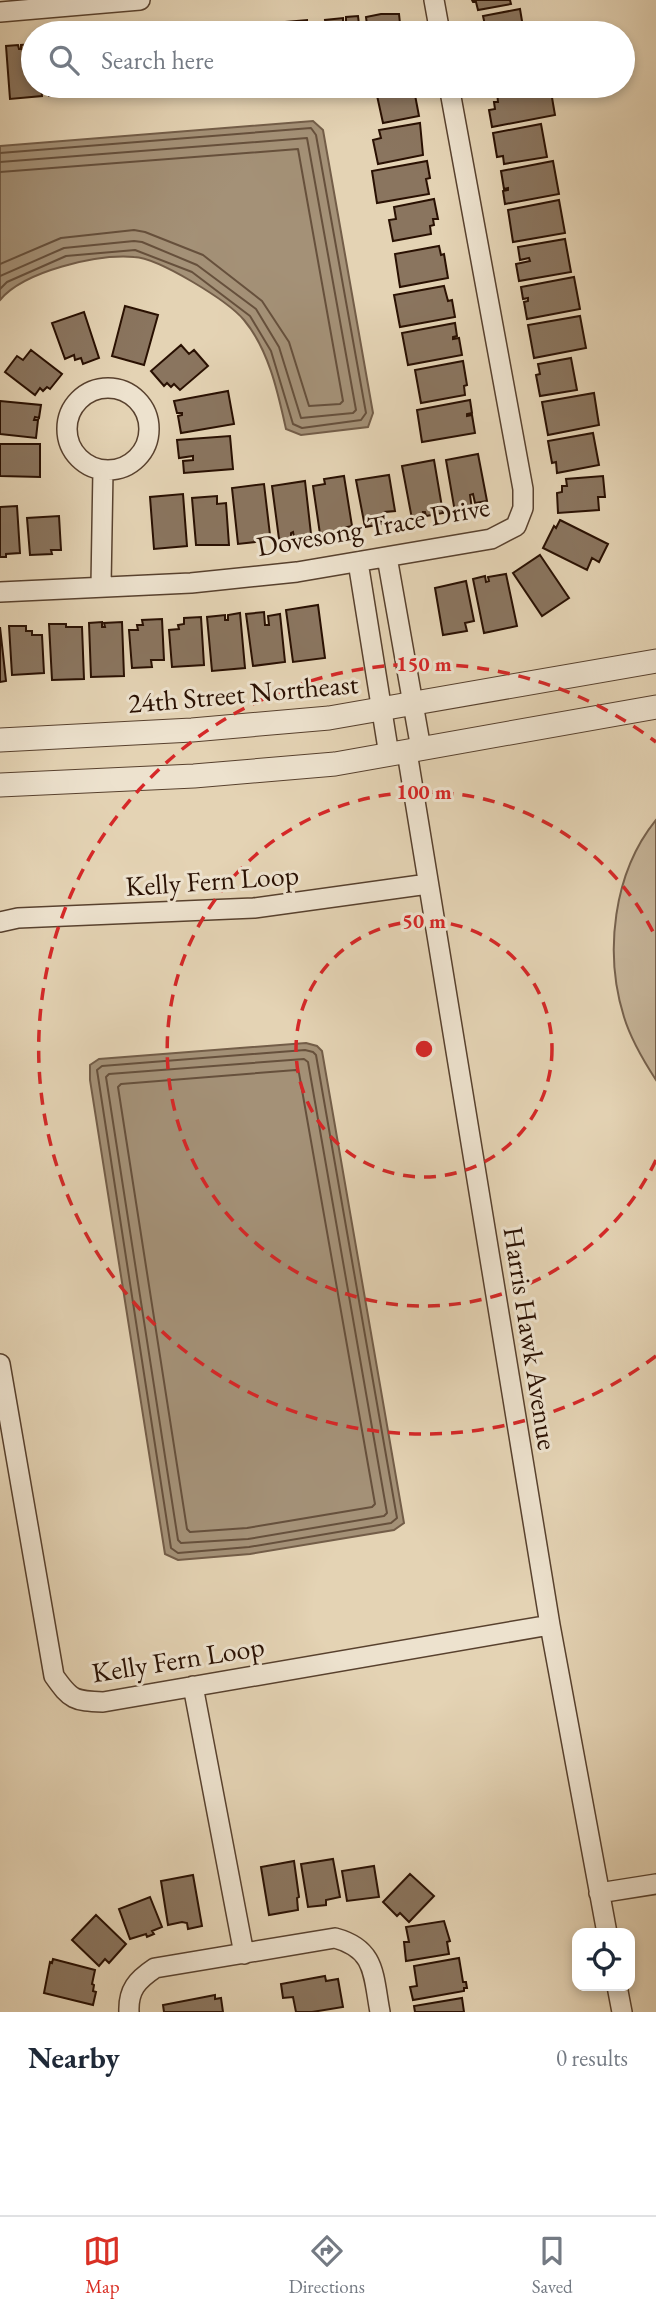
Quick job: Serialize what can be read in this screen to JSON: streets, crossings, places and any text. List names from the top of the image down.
{
  "streets": {
    "street": [
      "Dovesong Trace Drive",
      "24th Street Northeast",
      "Kelly Fern Loop",
      "Harris Hawk Avenue"
    ]
  },
  "crossings": [
    ["Kelly Fern Loop", "Harris Hawk Avenue"]
  ],
  "page": {
    "search": "Search here",
    "heading": ["Nearby", "0 results"],
    "nav": ["Map", "Directions", "Saved"]
  },
  "rings": ["150 m", "100 m", "50 m"]
}
